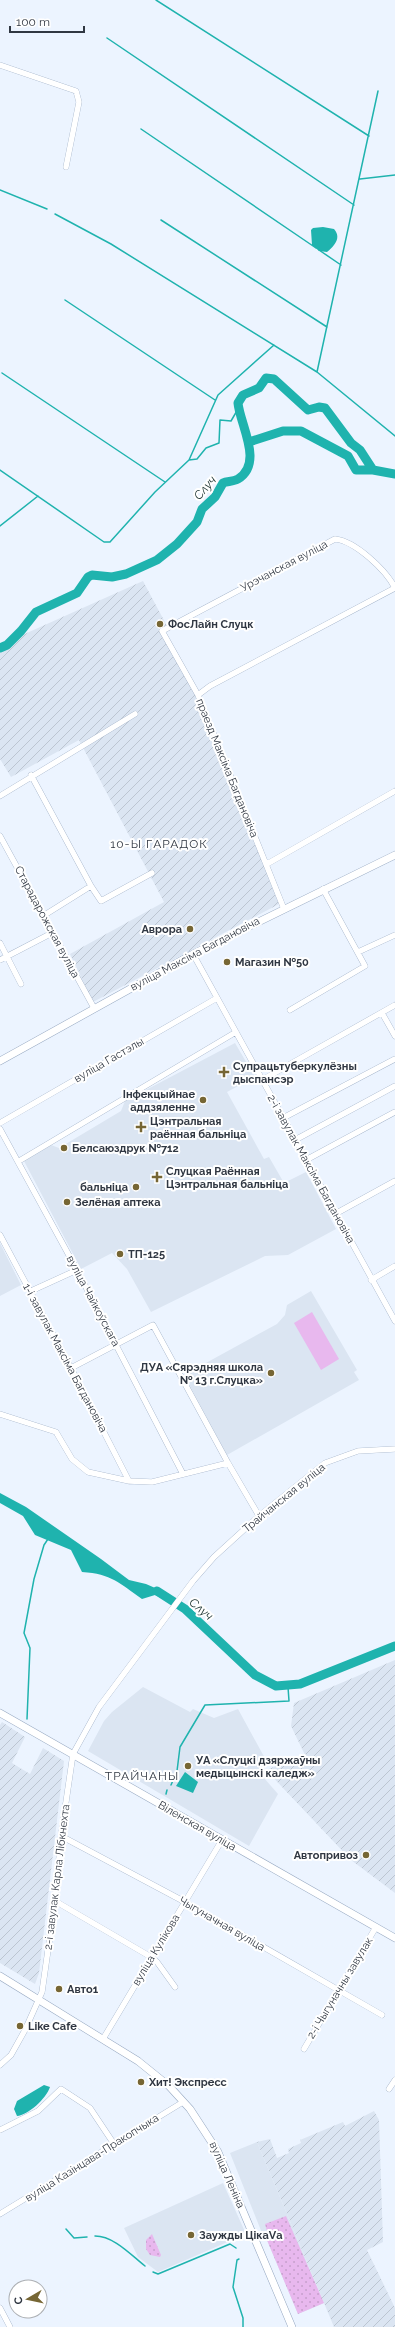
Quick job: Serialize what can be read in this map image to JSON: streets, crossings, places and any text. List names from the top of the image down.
{
  "streets": {
    "main road": ["вуліца Максіма Багдановіча", "Віленская вуліца", "вуліца Леніна"],
    "street": [
      "Урэчанская вуліца",
      "праезд Максіма Багдановіча",
      "Старадарожская вуліца",
      "вуліца Гастэлы",
      "2-і завулак Максіма Багдановіча",
      "вуліца Чайкоўскага",
      "1-і завулак Максіма Багдановіча",
      "Трайчанская вуліца",
      "2-і завулак Карла Лібкнехта",
      "Чыгуначная вуліца",
      "вуліца Кулікова",
      "2-і Чыгуначны завулак",
      "вуліца Казінцава-Пракопчыка"
    ]
  },
  "crossings": [
    ["Урэчанская вуліца", "праезд Максіма Багдановіча"],
    ["праезд Максіма Багдановіча", "вуліца Максіма Багдановіча"],
    ["Старадарожская вуліца", "вуліца Максіма Багдановіча"],
    ["вуліца Максіма Багдановіча", "2-і завулак Максіма Багдановіча"],
    ["вуліца Гастэлы", "2-і завулак Максіма Багдановіча"],
    ["Трайчанская вуліца", "Віленская вуліца"],
    ["Трайчанская вуліца", "2-і завулак Карла Лібкнехта"],
    ["Віленская вуліца", "2-і завулак Карла Лібкнехта"],
    ["Віленская вуліца", "вуліца Кулікова"],
    ["Віленская вуліца", "2-і Чыгуначны завулак"],
    ["2-і завулак Карла Лібкнехта", "Чыгуначная вуліца"],
    ["2-і завулак Карла Лібкнехта", "вуліца Леніна"],
    ["Чыгуначная вуліца", "вуліца Кулікова"],
    ["Чыгуначная вуліца", "2-і Чыгуначны завулак"],
    ["вуліца Кулікова", "вуліца Леніна"],
    ["вуліца Казінцава-Пракопчыка", "вуліца Леніна"]
  ],
  "districts": ["10-Ы ГАРАДОК", "ТРАЙЧАНЫ"],
  "water": ["Случ"],
  "places": {
    "other": [
      "ФосЛайн Слуцк",
      "Аврора",
      "Магазин №50",
      "Інфекцыйнае аддзяленне",
      "Белсаюздрук №712",
      "бальніца",
      "Зелёная аптека",
      "ТП-125",
      "ДУА «Сярэдняя школа № 13 г.Слуцка»",
      "УА «Слуцкі дзяржаўны медыцынскі каледж»",
      "Автопривоз",
      "Авто1",
      "Like Cafe",
      "Хит! Экспресс",
      "Заужды ЦікаVа"
    ],
    "health": ["Супрацьтуберкулёзны дыспансэр", "Цэнтральная раённая бальніца", "Слуцкая Раённая Цэнтральная бальніца"]
  },
  "scale_bar": "100 m",
  "north": "left"
}
